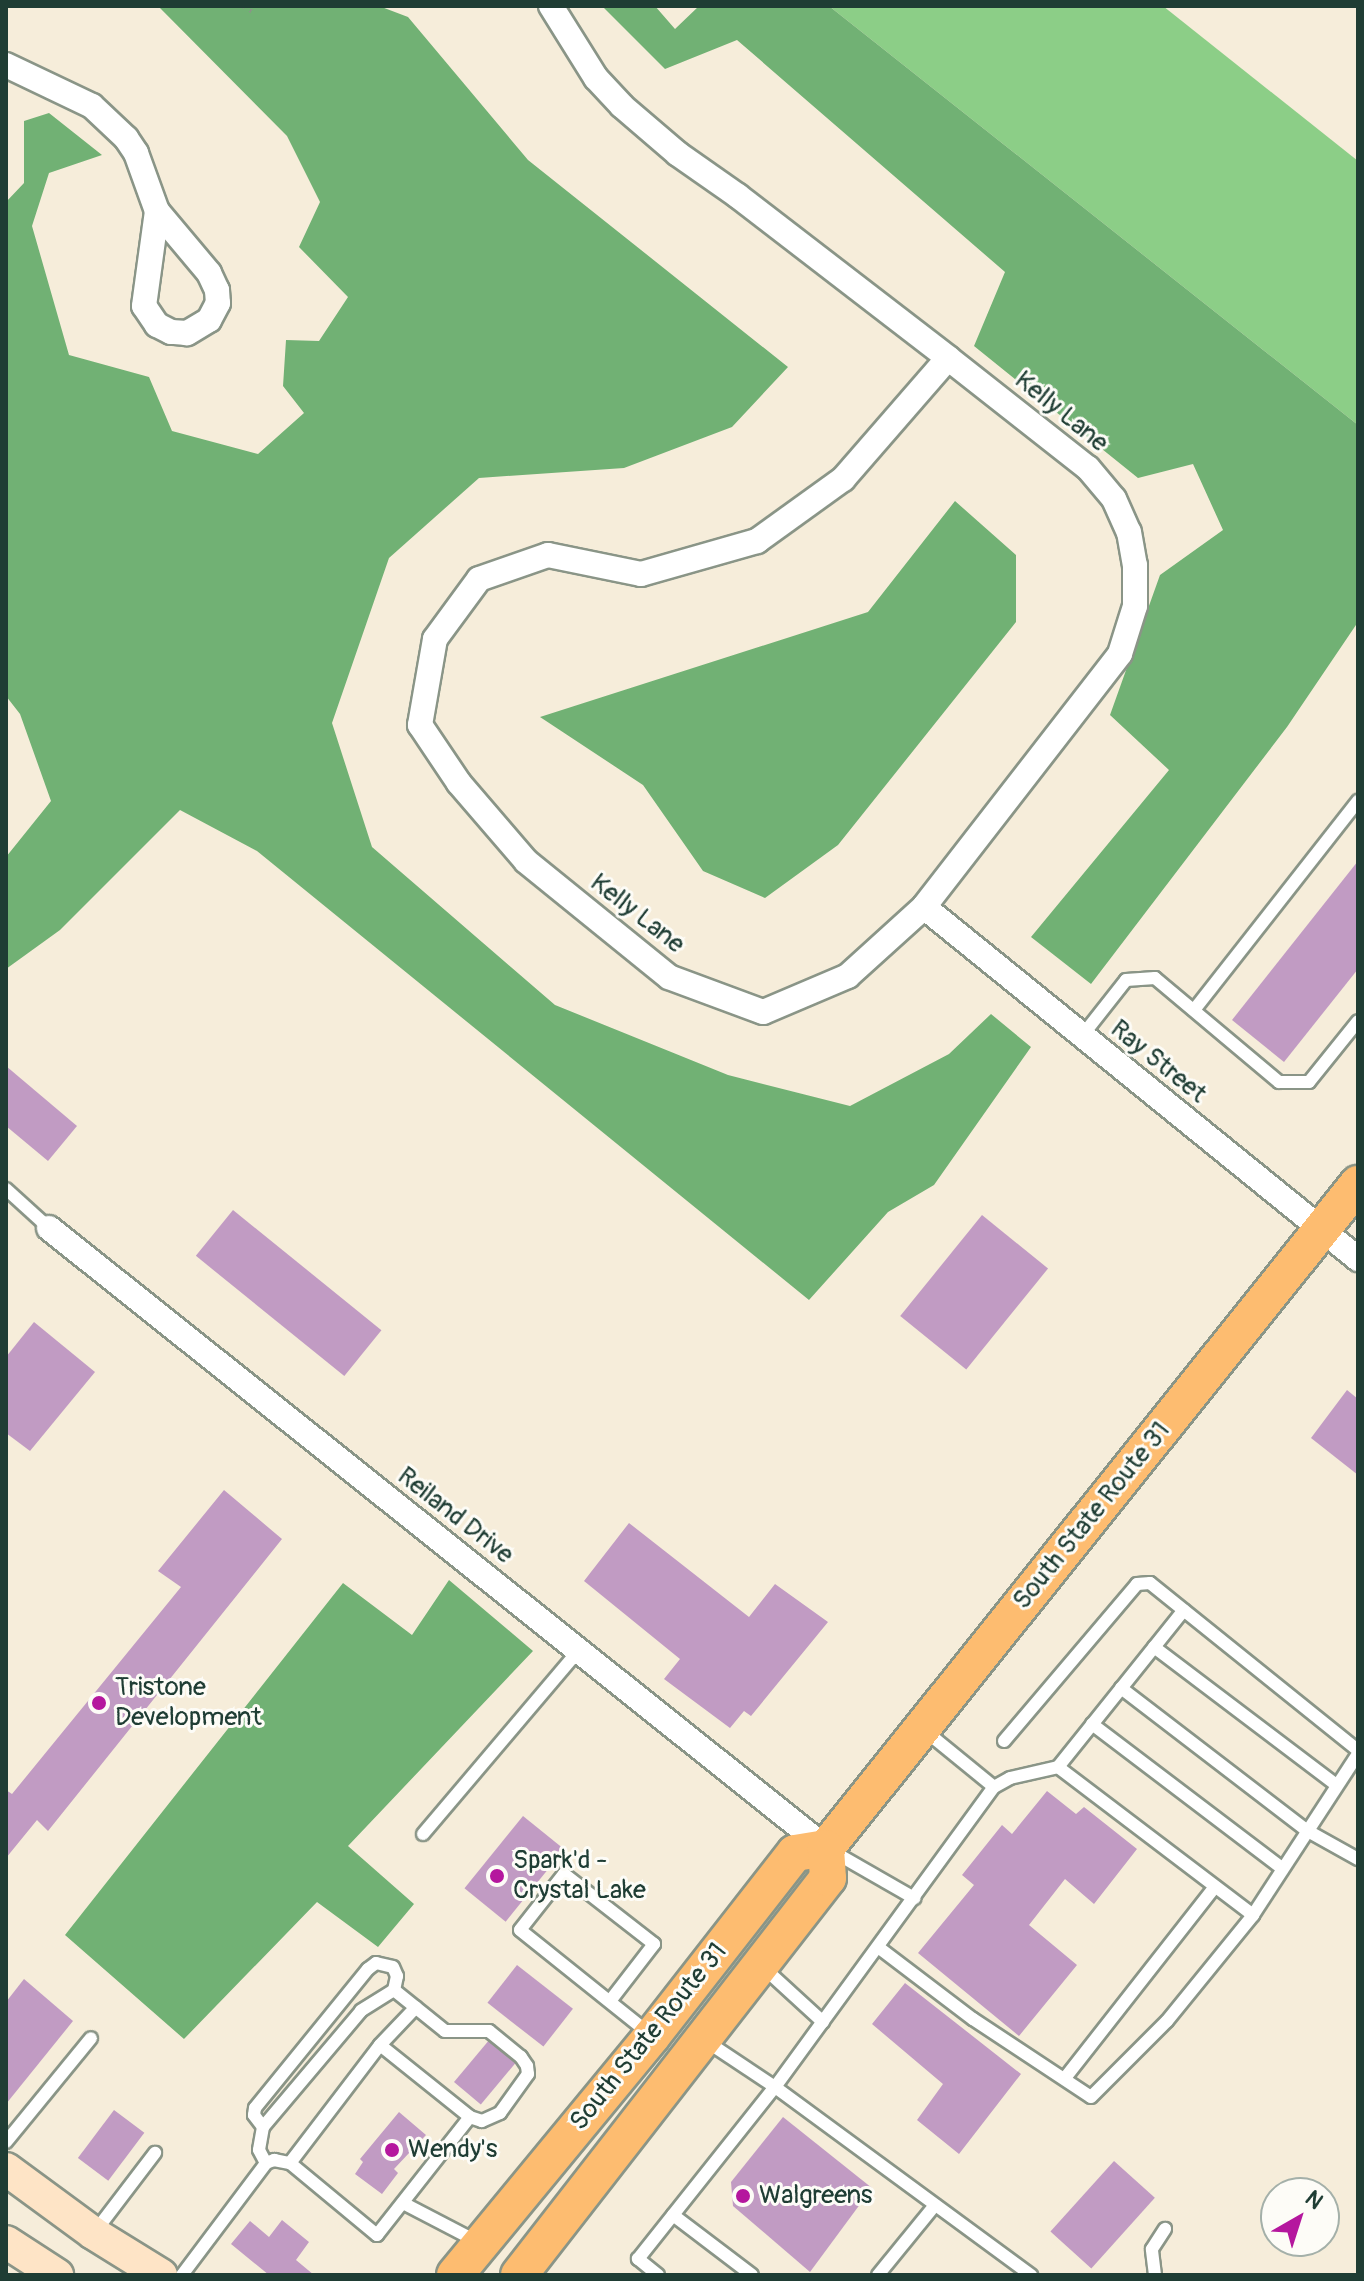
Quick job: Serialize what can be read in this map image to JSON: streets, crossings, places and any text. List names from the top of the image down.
{
  "streets": {
    "main road": ["South State Route 31"],
    "street": ["Kelly Lane", "Ray Street", "Reiland Drive"]
  },
  "crossings": [
    ["Kelly Lane", "Ray Street"],
    ["Ray Street", "South State Route 31"],
    ["Reiland Drive", "South State Route 31"]
  ],
  "places": [
    "Tristone Development",
    "Spark'd - Crystal Lake",
    "Wendy's",
    "Walgreens"
  ],
  "north": "top right"
}
